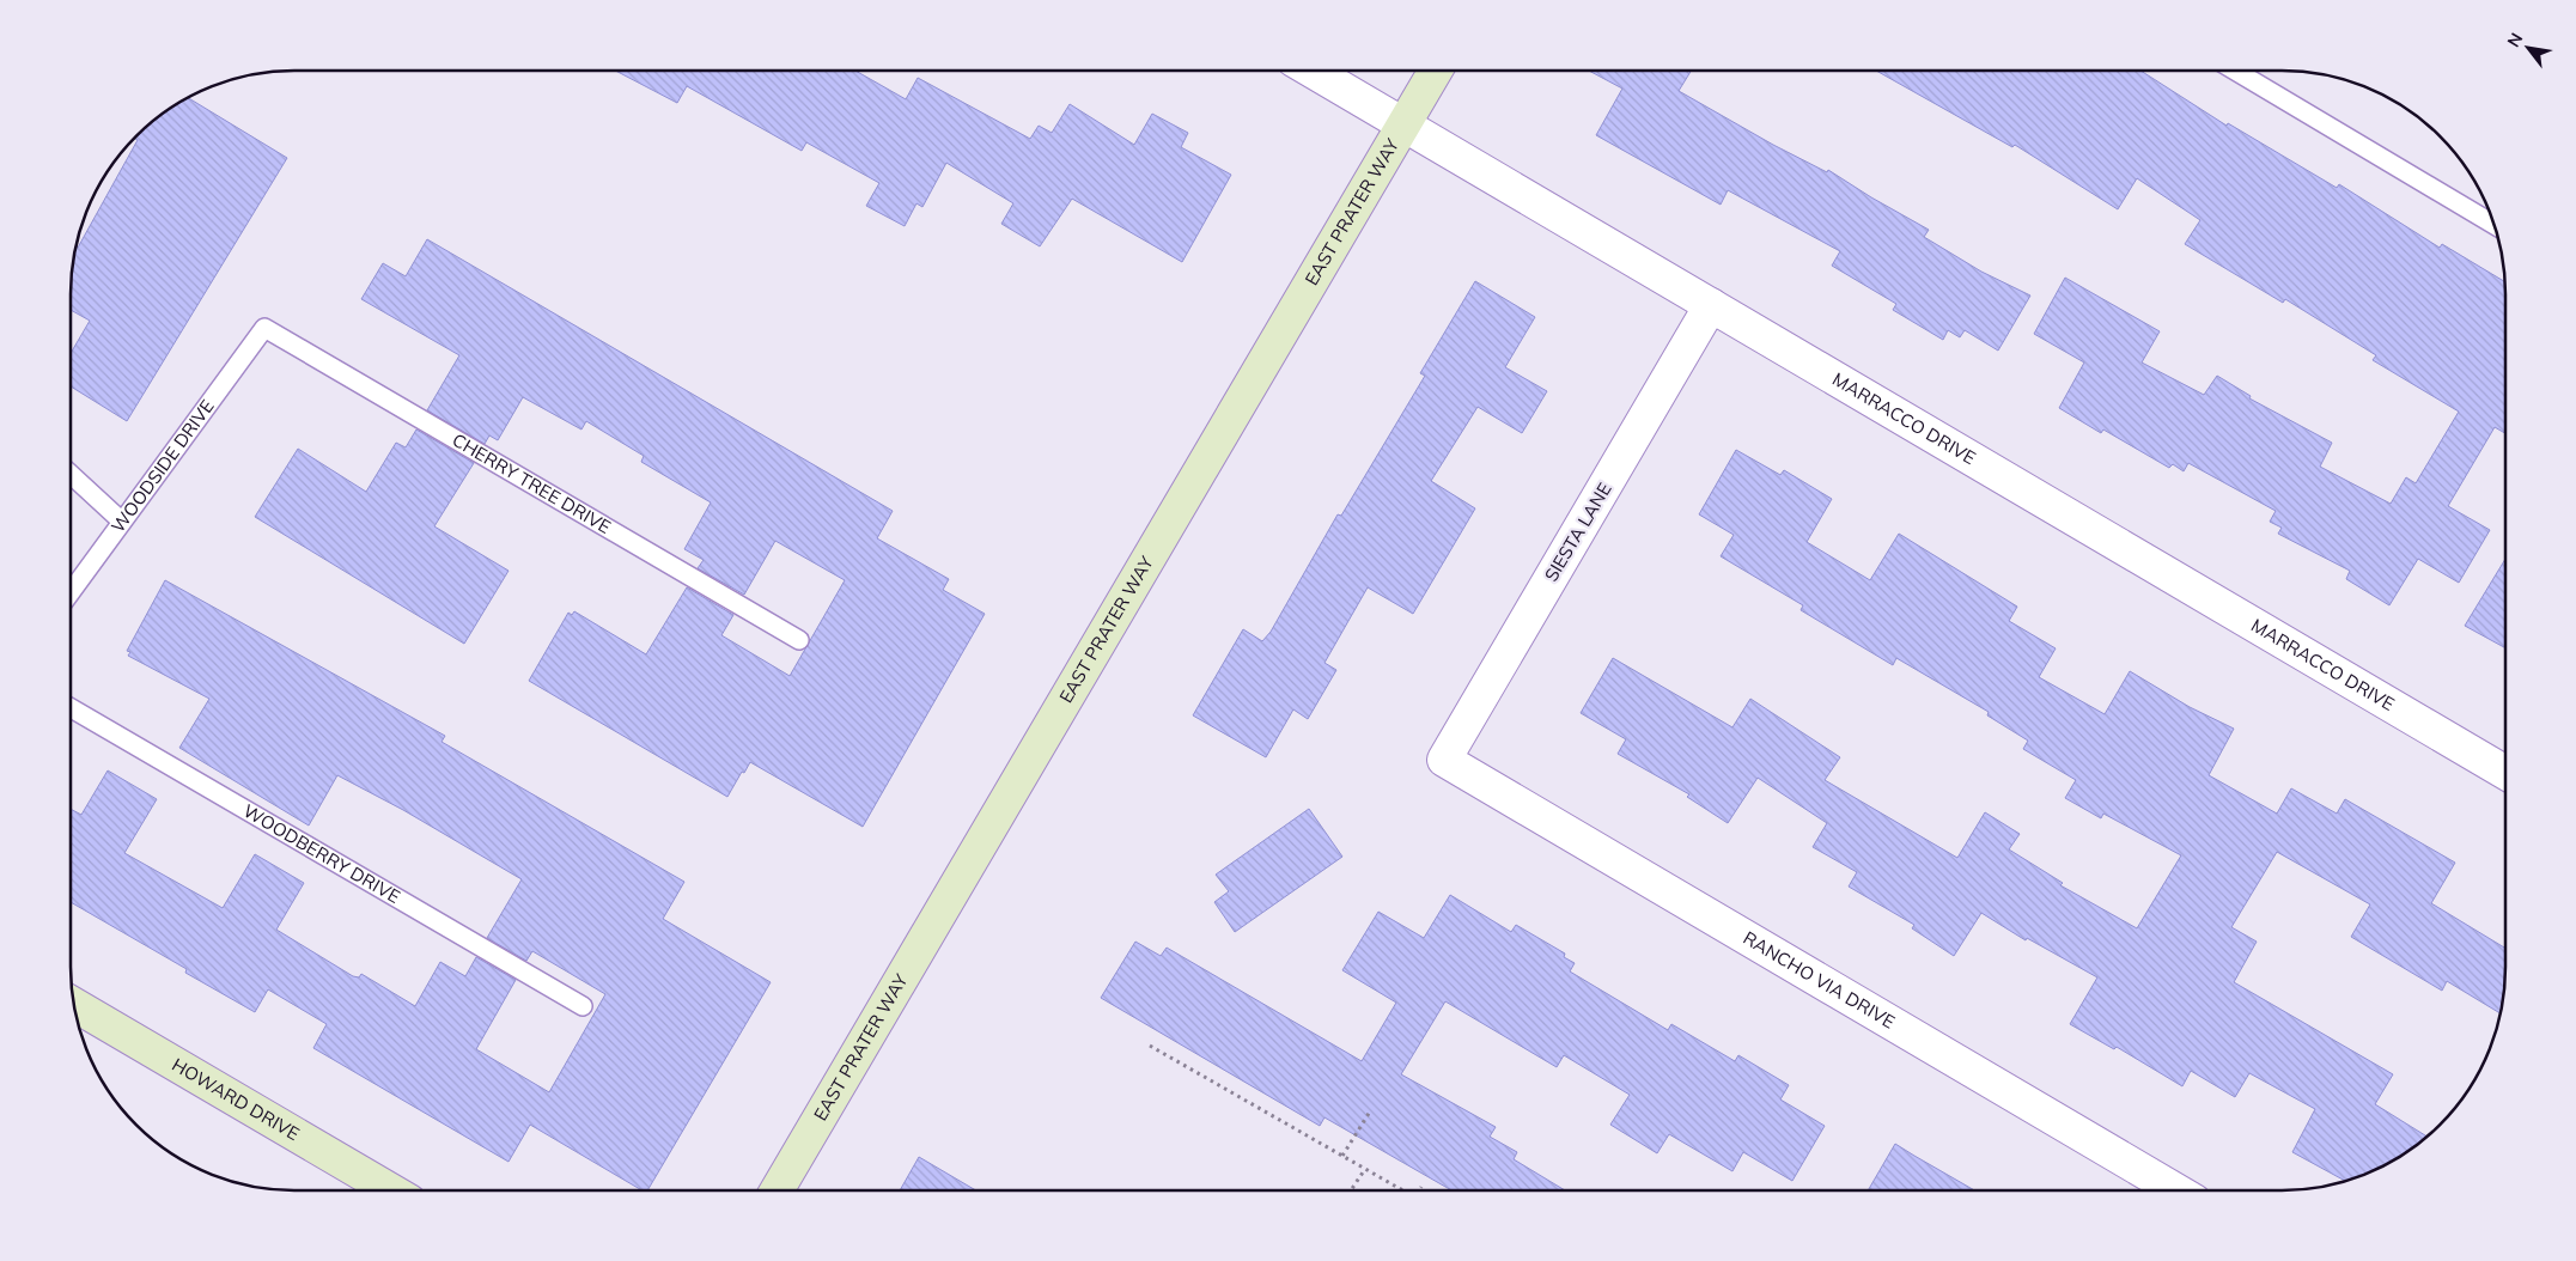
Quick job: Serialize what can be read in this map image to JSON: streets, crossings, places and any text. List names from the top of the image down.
{
  "streets": {
    "main road": ["EAST PRATER WAY", "HOWARD DRIVE"],
    "street": ["MARRACCO DRIVE", "SIESTA LANE", "RANCHO VIA DRIVE"],
    "lane": ["WOODSIDE DRIVE", "CHERRY TREE DRIVE", "WOODBERRY DRIVE"]
  },
  "crossings": [
    ["EAST PRATER WAY", "MARRACCO DRIVE"],
    ["MARRACCO DRIVE", "SIESTA LANE"],
    ["WOODSIDE DRIVE", "CHERRY TREE DRIVE"],
    ["SIESTA LANE", "RANCHO VIA DRIVE"]
  ],
  "north": "top left"
}
